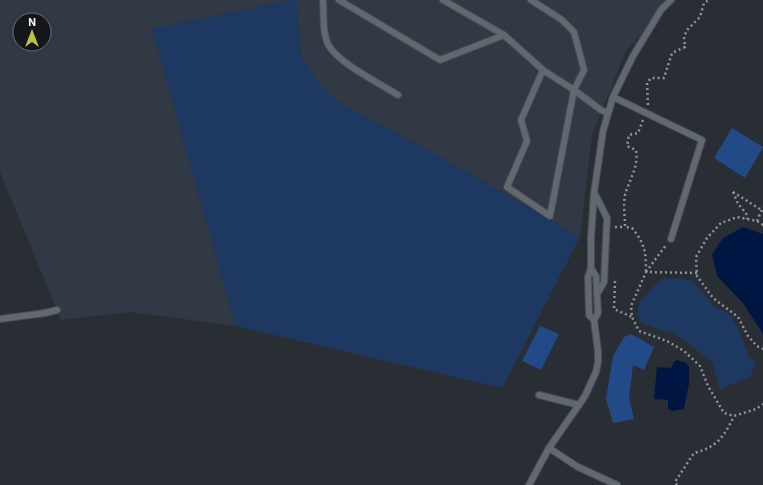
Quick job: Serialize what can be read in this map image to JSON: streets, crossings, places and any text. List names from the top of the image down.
{
  "north": "top"
}
